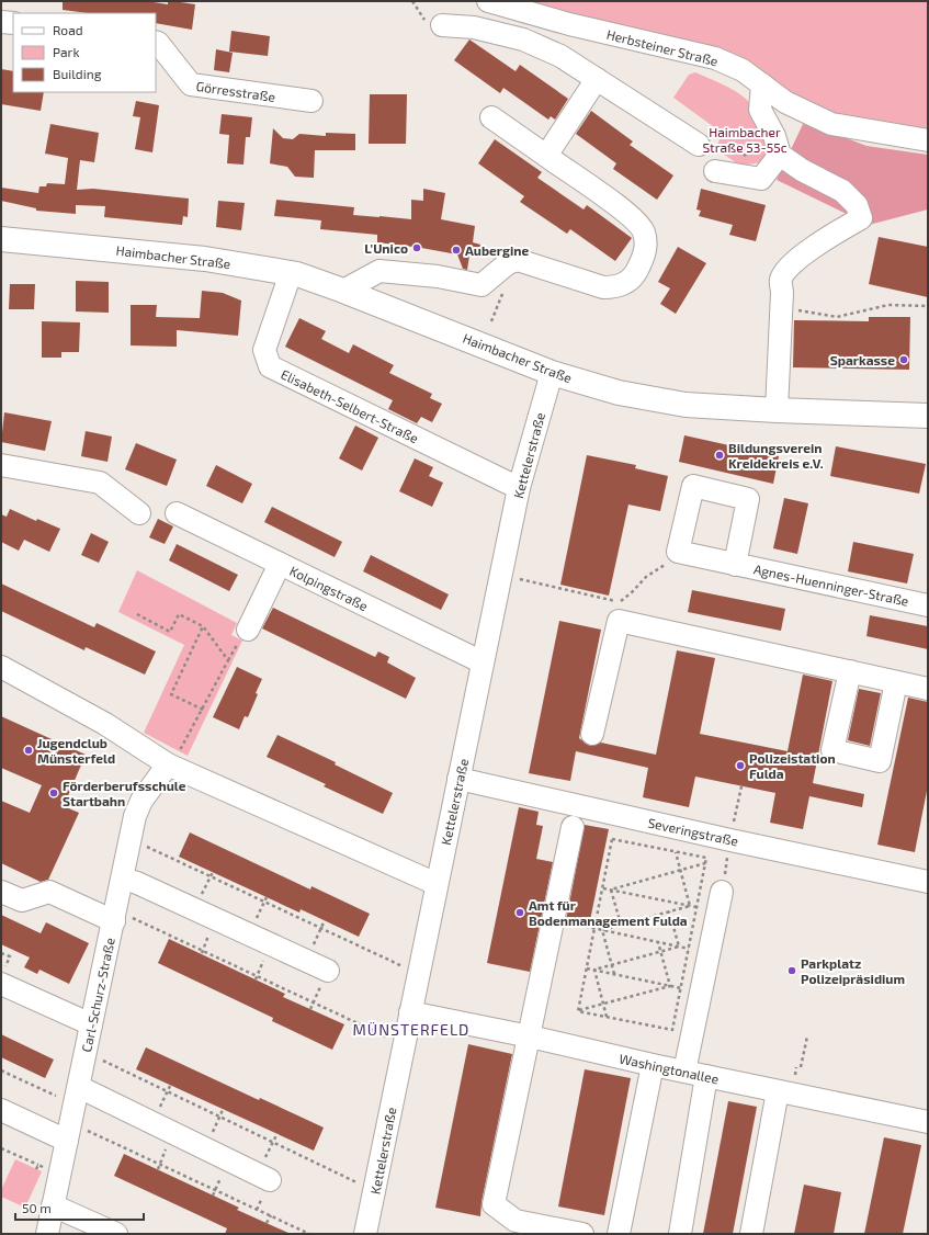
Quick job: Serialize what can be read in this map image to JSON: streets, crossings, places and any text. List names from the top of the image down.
{
  "streets": {
    "main road": ["Haimbacher Straße"],
    "street": [
      "Herbsteiner Straße",
      "Görresstraße",
      "Elisabeth-Selbert-Straße",
      "Kettelerstraße",
      "Agnes-Huenninger-Straße",
      "Kolpingstraße",
      "Severingstraße",
      "Carl-Schurz-Straße",
      "Washingtonallee"
    ]
  },
  "crossings": [
    ["Haimbacher Straße", "Elisabeth-Selbert-Straße"],
    ["Haimbacher Straße", "Kettelerstraße"],
    ["Elisabeth-Selbert-Straße", "Kettelerstraße"],
    ["Kettelerstraße", "Kolpingstraße"],
    ["Kettelerstraße", "Severingstraße"],
    ["Kettelerstraße", "Washingtonallee"]
  ],
  "districts": ["MÜNSTERFELD"],
  "parks": ["Haimbacher Straße 53-55c"],
  "places": [
    "L'Unico",
    "Aubergine",
    "Sparkasse",
    "Bildungsverein Kreidekreis e.V.",
    "Jugendclub Münsterfeld",
    "Polizeistation Fulda",
    "Förderberufsschule Startbahn",
    "Amt für Bodenmanagement Fulda",
    "Parkplatz Polizeipräsidium"
  ],
  "legend": ["Road", "Park", "Building"],
  "scale_bar": "50 m"
}
